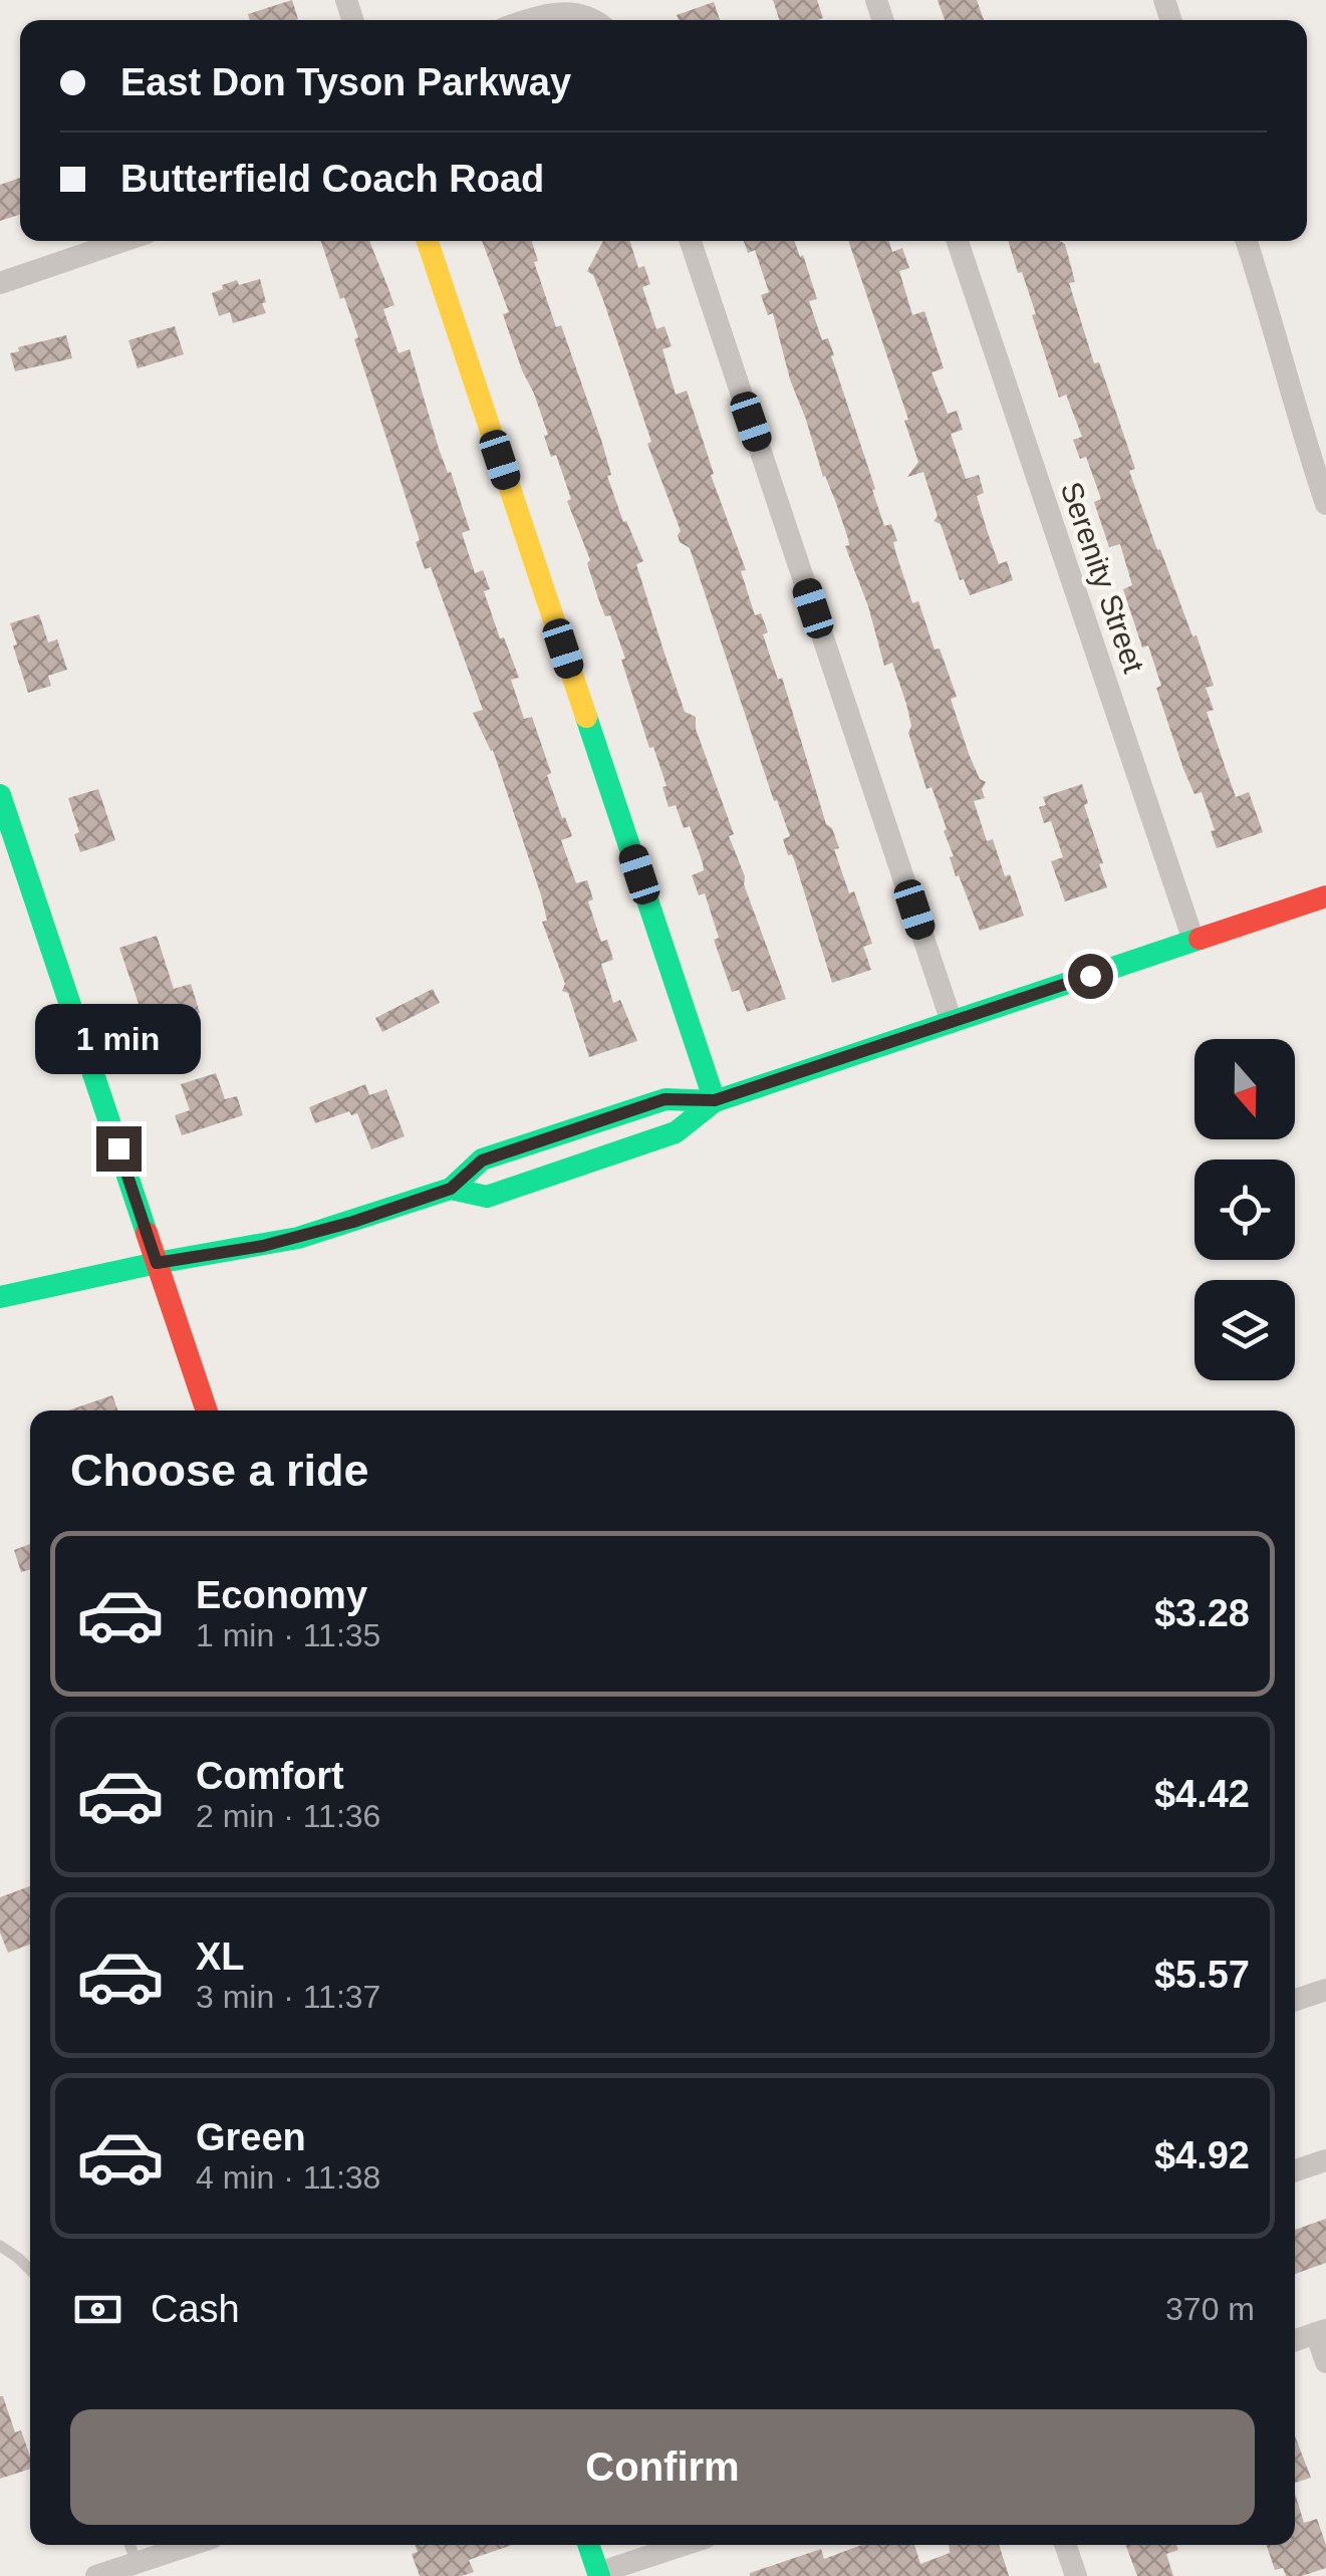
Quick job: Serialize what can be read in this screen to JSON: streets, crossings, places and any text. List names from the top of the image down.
{
  "streets": {
    "street": ["Serenity Street"]
  },
  "north": "bottom",
  "page": {
    "banner": ["East Don Tyson Parkway", "Butterfield Coach Road"],
    "bubble": "1 min",
    "heading": "Choose a ride",
    "list": [
      {
        "name": "Economy",
        "note": "1 min · 11:35",
        "value": "$3.28"
      },
      {
        "name": "Comfort",
        "note": "2 min · 11:36",
        "value": "$4.42"
      },
      {
        "name": "XL",
        "note": "3 min · 11:37",
        "value": "$5.57"
      },
      {
        "name": "Green",
        "note": "4 min · 11:38",
        "value": "$4.92"
      }
    ],
    "pay": ["Cash", "370 m"],
    "buttons": "Confirm"
  }
}
